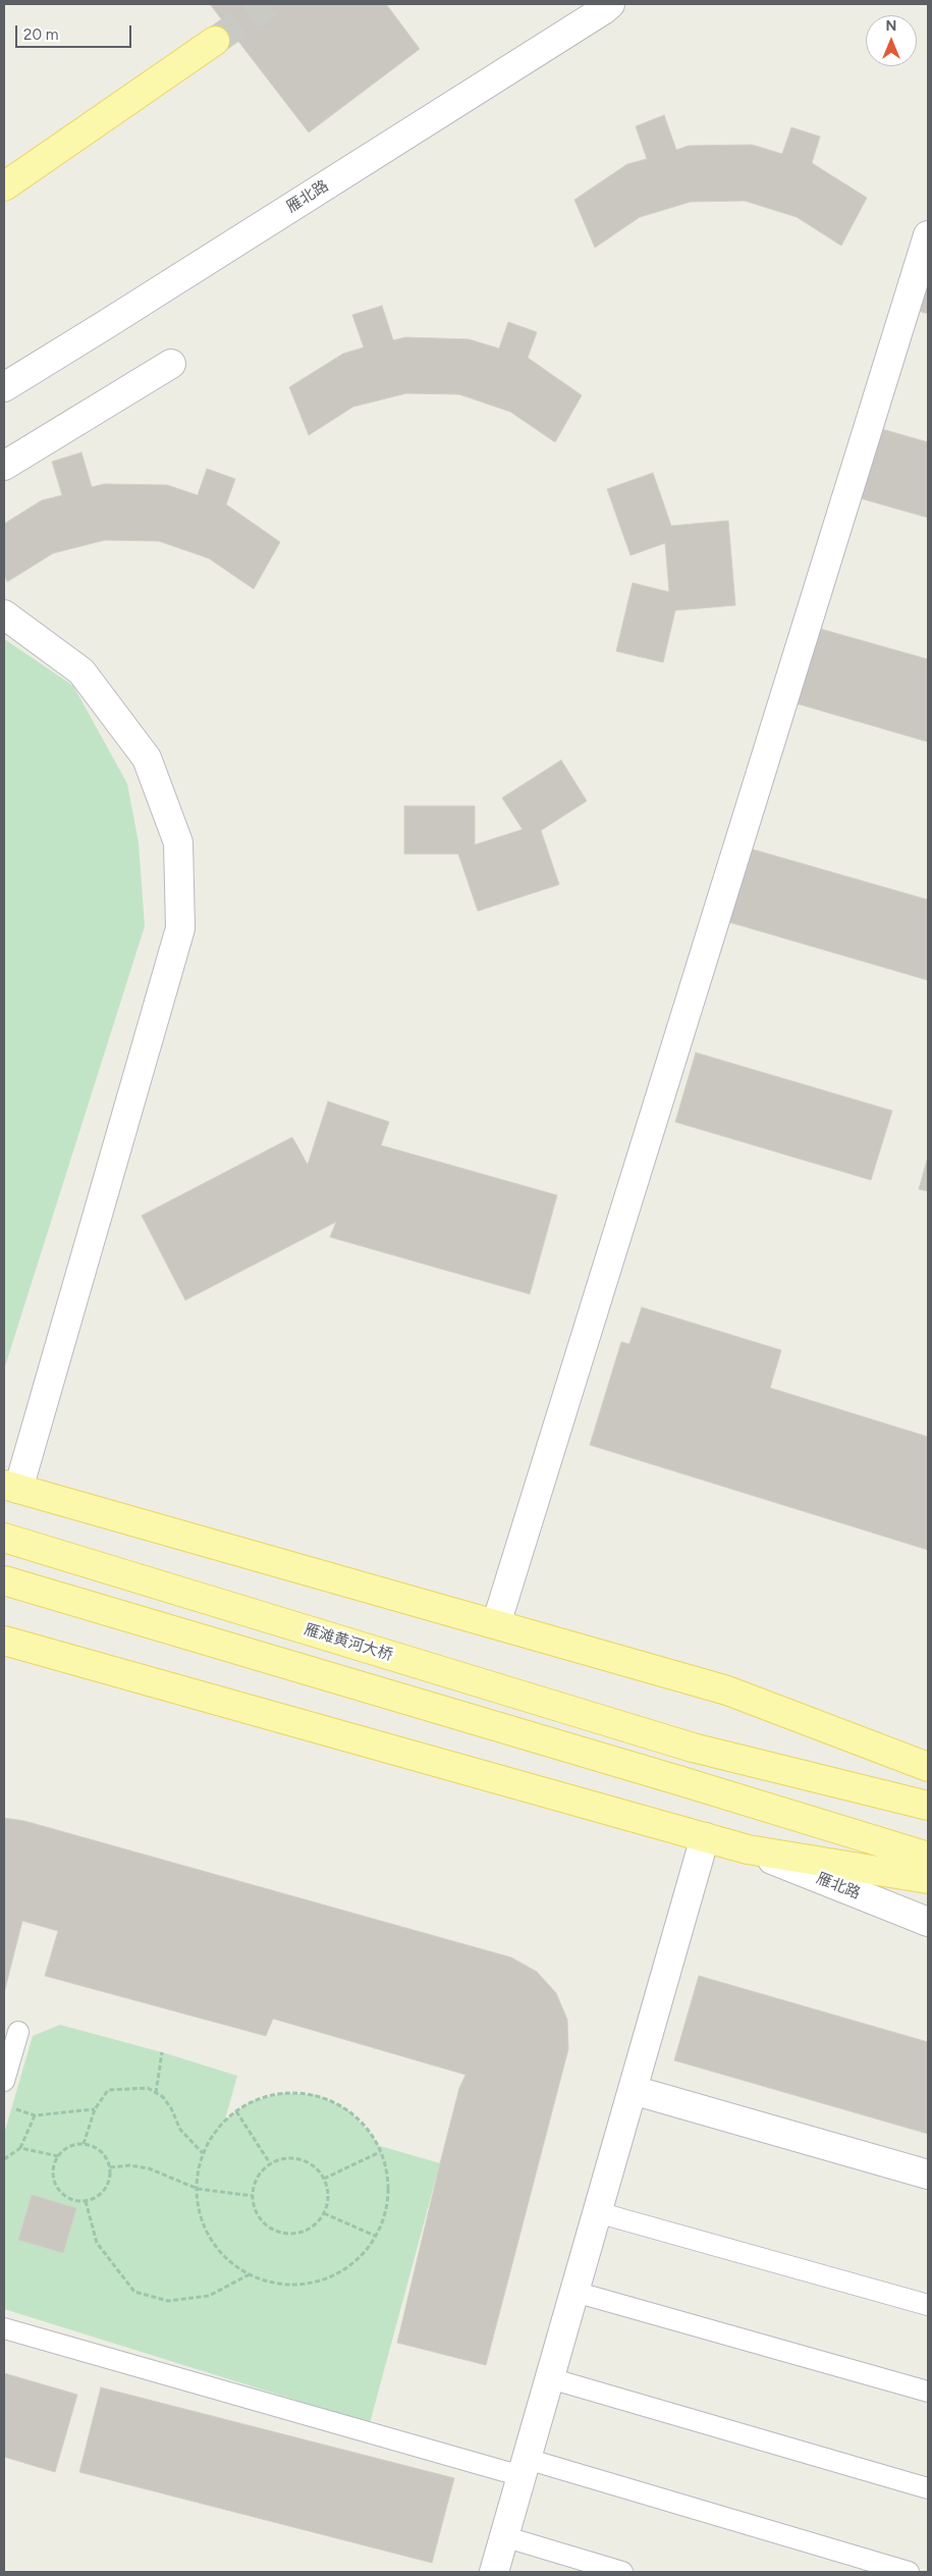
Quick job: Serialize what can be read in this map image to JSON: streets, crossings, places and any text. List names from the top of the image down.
{
  "streets": {
    "main road": ["雁滩黄河大桥"],
    "street": ["雁北路"]
  },
  "scale_bar": "20 m",
  "north": "top"
}
